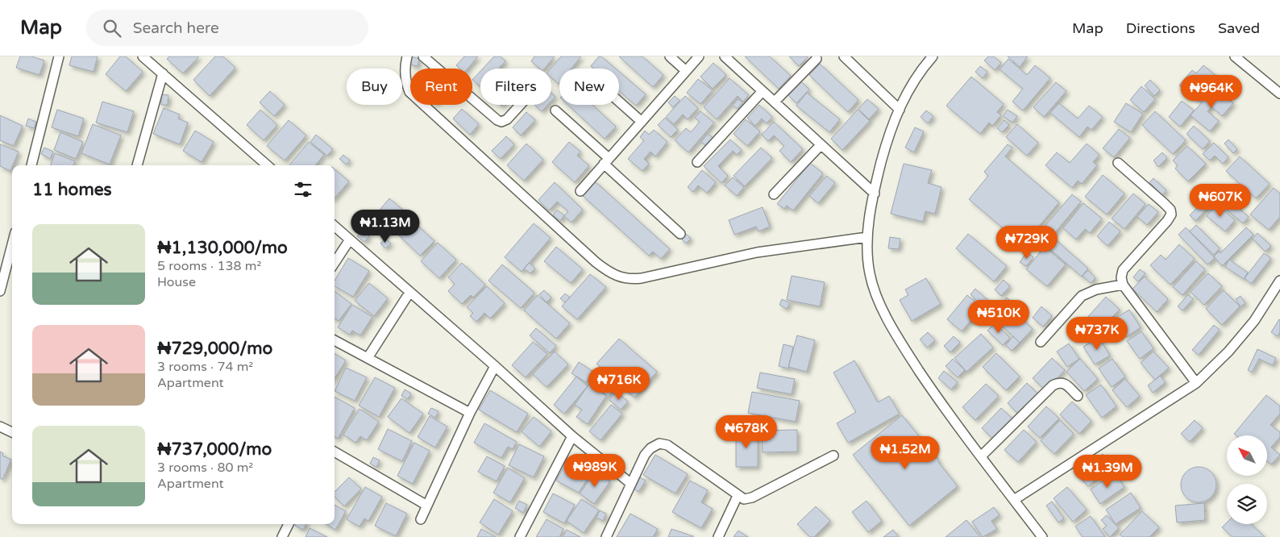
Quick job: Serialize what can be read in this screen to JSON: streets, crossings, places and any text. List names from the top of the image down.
{
  "north": "top left",
  "page": {
    "header": "Map",
    "search": "Search here",
    "nav": ["Map", "Directions", "Saved"],
    "chip": [
      "Buy",
      "Rent",
      "Filters",
      "New"
    ],
    "price": [
      "₦964K",
      "₦607K",
      "₦1.13M",
      "₦729K",
      "₦510K",
      "₦737K",
      "₦716K",
      "₦678K",
      "₦1.52M",
      "₦989K",
      "₦1.39M"
    ],
    "heading": "11 homes",
    "list": [
      {
        "name": "₦1,130,000/mo",
        "note": "5 rooms · 138 m² · House"
      },
      {
        "name": "₦729,000/mo",
        "note": "3 rooms · 74 m² · Apartment"
      },
      {
        "name": "₦737,000/mo",
        "note": "3 rooms · 80 m² · Apartment"
      }
    ]
  }
}
